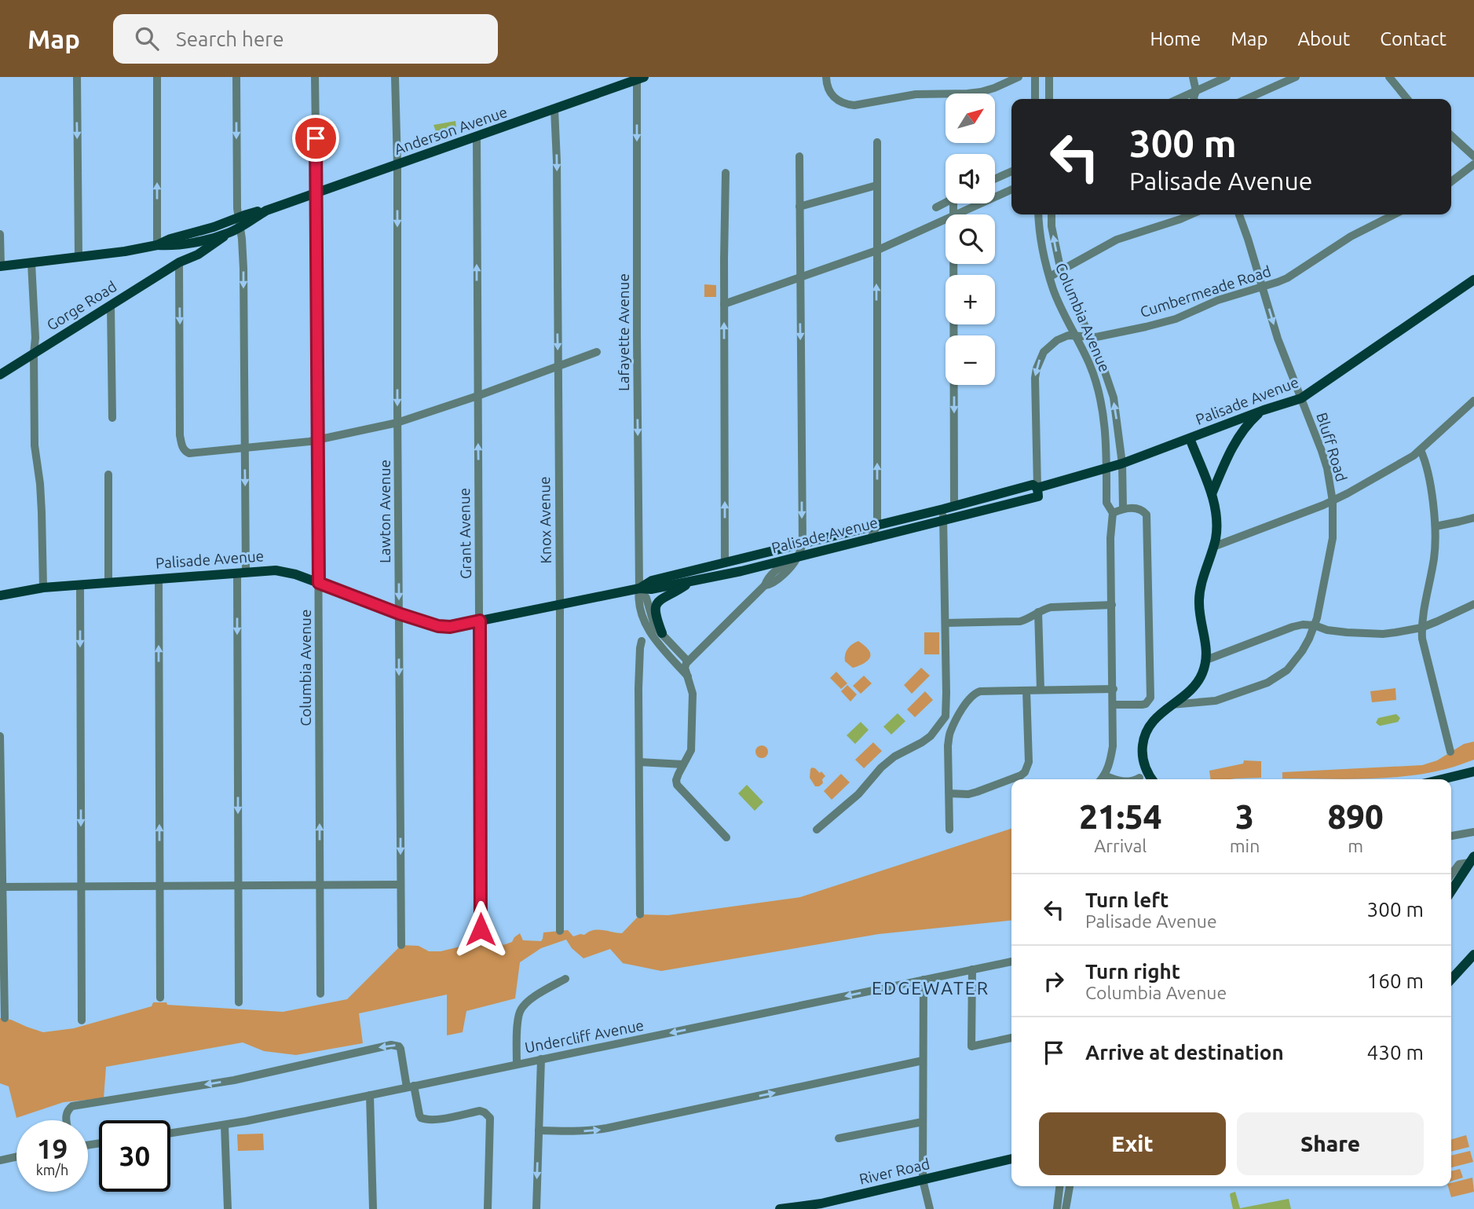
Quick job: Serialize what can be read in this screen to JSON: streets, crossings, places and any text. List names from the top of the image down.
{
  "streets": {
    "main road": [
      "Anderson Avenue",
      "Gorge Road",
      "Palisade Avenue",
      "River Road"
    ],
    "street": [
      "Cumbermeade Road",
      "Columbia Avenue",
      "Lafayette Avenue",
      "Bluff Road",
      "Lawton Avenue",
      "Knox Avenue",
      "Grant Avenue",
      "Undercliff Avenue"
    ]
  },
  "crossings": [
    ["Anderson Avenue", "Gorge Road"],
    ["Anderson Avenue", "Columbia Avenue"],
    ["Anderson Avenue", "Lafayette Avenue"],
    ["Anderson Avenue", "Lawton Avenue"],
    ["Anderson Avenue", "Knox Avenue"],
    ["Anderson Avenue", "Grant Avenue"],
    ["Cumbermeade Road", "Columbia Avenue"],
    ["Cumbermeade Road", "Palisade Avenue"],
    ["Cumbermeade Road", "Bluff Road"],
    ["Columbia Avenue", "Palisade Avenue"],
    ["Lafayette Avenue", "Palisade Avenue"],
    ["Palisade Avenue", "Bluff Road"],
    ["Palisade Avenue", "Lawton Avenue"],
    ["Palisade Avenue", "Knox Avenue"],
    ["Palisade Avenue", "Grant Avenue"]
  ],
  "one_way": [
    "Lafayette Avenue",
    "Lawton Avenue",
    "Grant Avenue",
    "Undercliff Avenue"
  ],
  "districts": ["EDGEWATER"],
  "north": "top right",
  "page": {
    "header": "Map",
    "search": "Search here",
    "nav": [
      "Home",
      "Map",
      "About",
      "Contact"
    ],
    "map_buttons": ["+", "−"],
    "turn": ["300 m", "Palisade Avenue"],
    "eta": [
      "21:54",
      "Arrival",
      "3",
      "min",
      "890",
      "m"
    ],
    "list": [
      {
        "name": "Turn left",
        "note": "Palisade Avenue",
        "value": "300 m"
      },
      {
        "name": "Turn right",
        "note": "Columbia Avenue",
        "value": "160 m"
      },
      {
        "name": "Arrive at destination",
        "value": "430 m"
      }
    ],
    "buttons": ["Exit", "Share"],
    "speed": "19 km/h",
    "limit": "30"
  }
}
